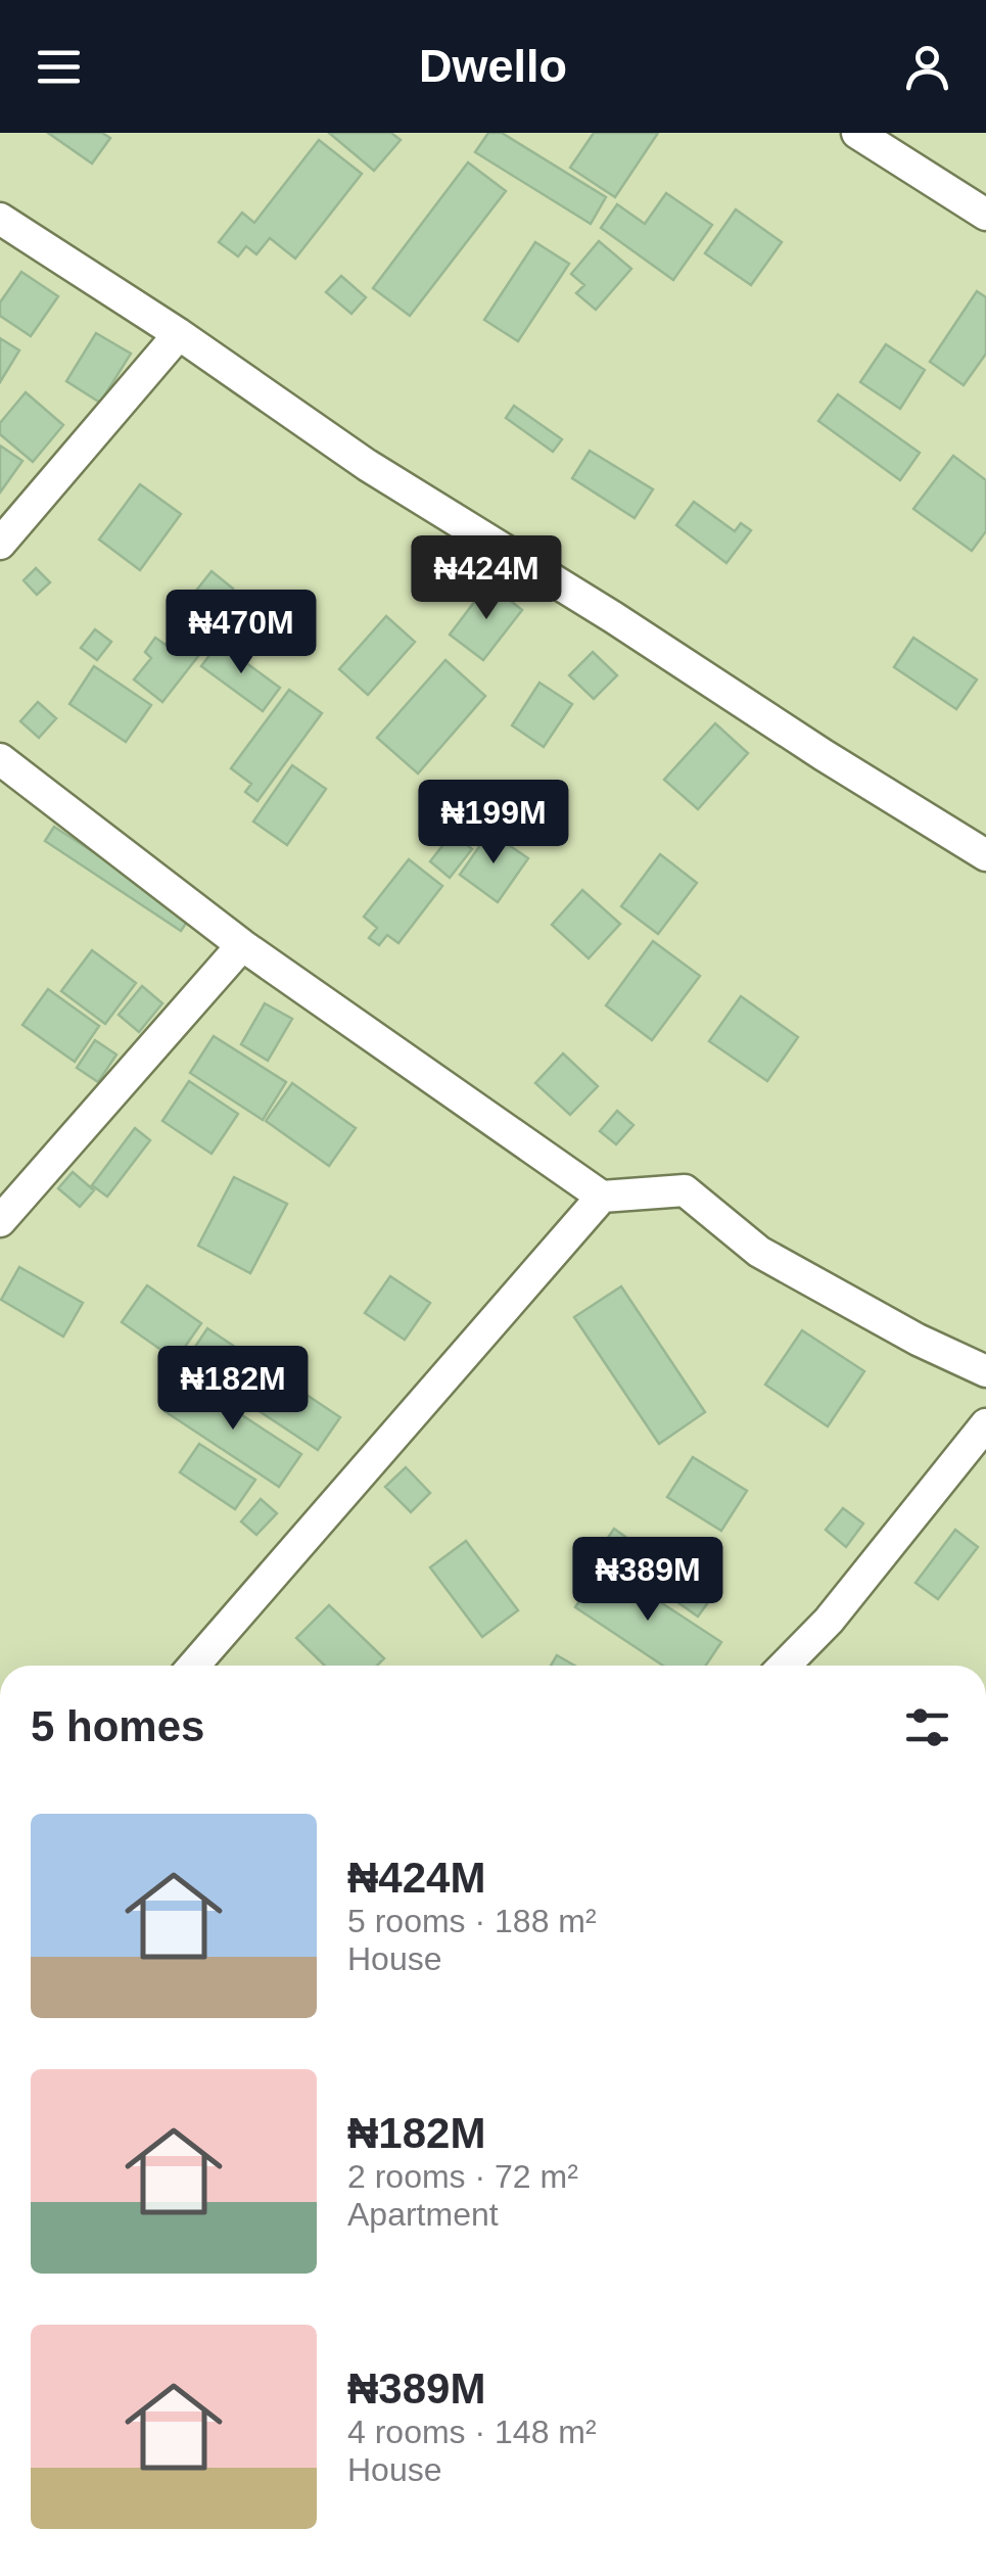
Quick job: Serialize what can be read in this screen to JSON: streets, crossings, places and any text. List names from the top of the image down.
{
  "page": {
    "header": "Dwello",
    "price": [
      "₦424M",
      "₦470M",
      "₦199M",
      "₦182M",
      "₦389M"
    ],
    "heading": "5 homes",
    "list": [
      {
        "name": "₦424M",
        "note": "5 rooms · 188 m² · House"
      },
      {
        "name": "₦182M",
        "note": "2 rooms · 72 m² · Apartment"
      },
      {
        "name": "₦389M",
        "note": "4 rooms · 148 m² · House"
      }
    ]
  }
}
